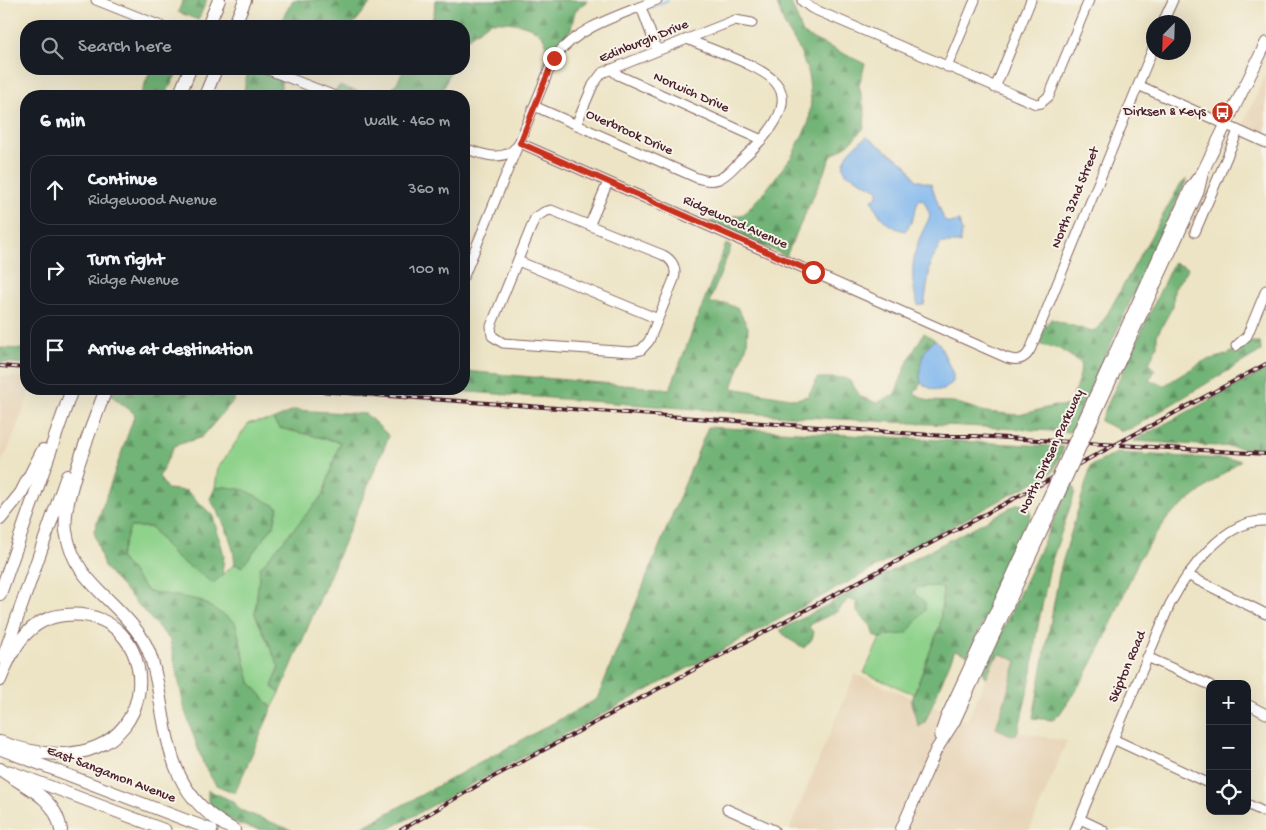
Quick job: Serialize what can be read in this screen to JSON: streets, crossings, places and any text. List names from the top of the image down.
{
  "streets": {
    "main road": ["North Dirksen Parkway", "East Sangamon Avenue"],
    "street": [
      "Edinburgh Drive",
      "Norwich Drive",
      "Overbrook Drive",
      "North 32nd Street",
      "Ridgewood Avenue",
      "Skipton Road"
    ]
  },
  "crossings": [
    ["Edinburgh Drive", "Norwich Drive"],
    ["Edinburgh Drive", "Overbrook Drive"],
    ["Norwich Drive", "Overbrook Drive"],
    ["North 32nd Street", "Ridgewood Avenue"]
  ],
  "places": {
    "bus stop": ["Dirksen & Keys"]
  },
  "north": "bottom left",
  "page": {
    "search": "Search here",
    "heading": ["6 min", "Walk · 460 m"],
    "list": [
      ["Continue", "Ridgewood Avenue", "360 m"],
      ["Turn right", "Ridge Avenue", "100 m"],
      "Arrive at destination"
    ],
    "map_buttons": ["+", "−"]
  }
}
